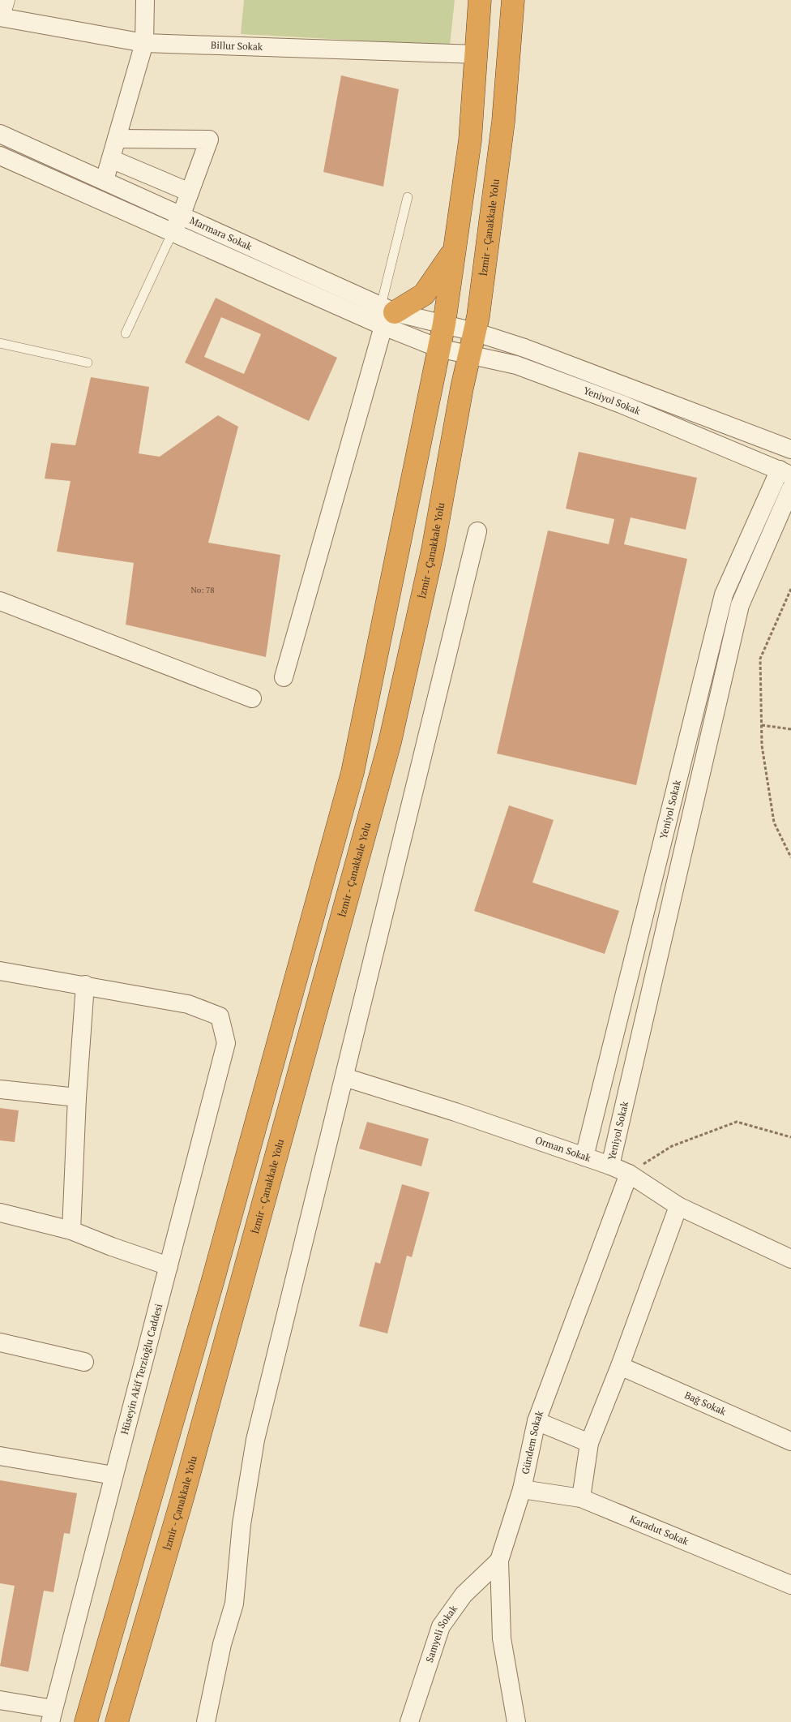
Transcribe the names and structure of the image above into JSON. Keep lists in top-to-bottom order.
{
  "streets": {
    "highway": ["İzmir - Çanakkale Yolu"],
    "street": [
      "Billur Sokak",
      "Marmara Sokak",
      "Yeniyol Sokak",
      "Orman Sokak",
      "Hüseyin Akif Terzioğlu Caddesi",
      "Bağ Sokak",
      "Gündem Sokak",
      "Karadut Sokak",
      "Samyeli Sokak"
    ]
  },
  "crossings": [
    ["İzmir - Çanakkale Yolu", "Marmara Sokak"],
    ["İzmir - Çanakkale Yolu", "Yeniyol Sokak"],
    ["Marmara Sokak", "Yeniyol Sokak"],
    ["Yeniyol Sokak", "Orman Sokak"],
    ["Orman Sokak", "Gündem Sokak"],
    ["Gündem Sokak", "Karadut Sokak"],
    ["Gündem Sokak", "Samyeli Sokak"]
  ],
  "house_numbers": ["No: 78"]
}
